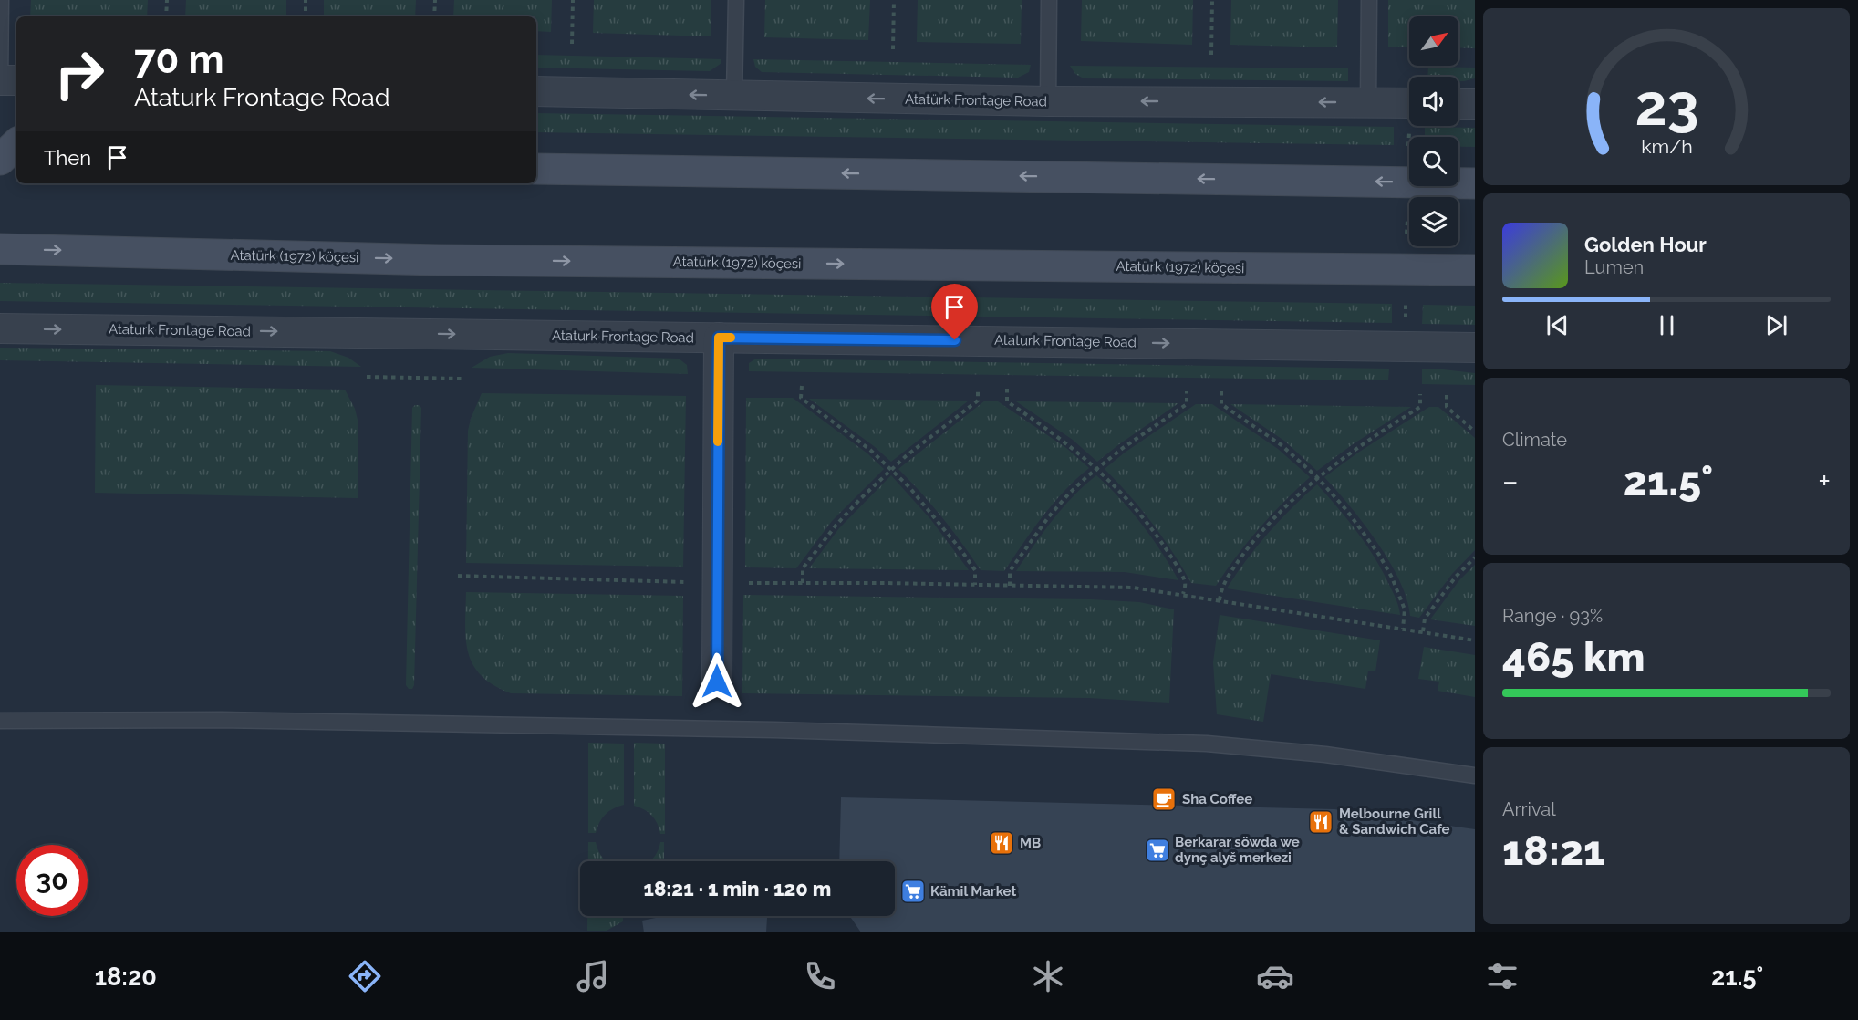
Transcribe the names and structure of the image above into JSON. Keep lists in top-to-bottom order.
{
  "streets": {
    "main road": ["Atatürk (1972) köçesi"],
    "street": ["Atatürk Frontage Road", "Ataturk Frontage Road"]
  },
  "one_way": ["Atatürk Frontage Road", "Ataturk Frontage Road"],
  "places": {
    "cafe": ["Sha Coffee"],
    "restaurant": ["Melbourne Grill & Sandwich Cafe", "MB"],
    "supermarket": ["Berkarar söwda we dynç alyš merkezi", "Kämil Market"]
  },
  "north": "top right",
  "page": {
    "turn": ["70 m", "Ataturk Frontage Road"],
    "then": "Then",
    "song": ["Golden Hour", "Lumen"],
    "tile": [
      "Climate",
      ["Range · 93%", "465 km"],
      ["Arrival", "18:21"]
    ],
    "heat": ["−", "21.5°", "+"],
    "limit": "30",
    "trip": "18:21 · 1 min · 120 m",
    "tabs": ["18:20", "21.5°"],
    "gauge": ["23", "km/h"]
  }
}
